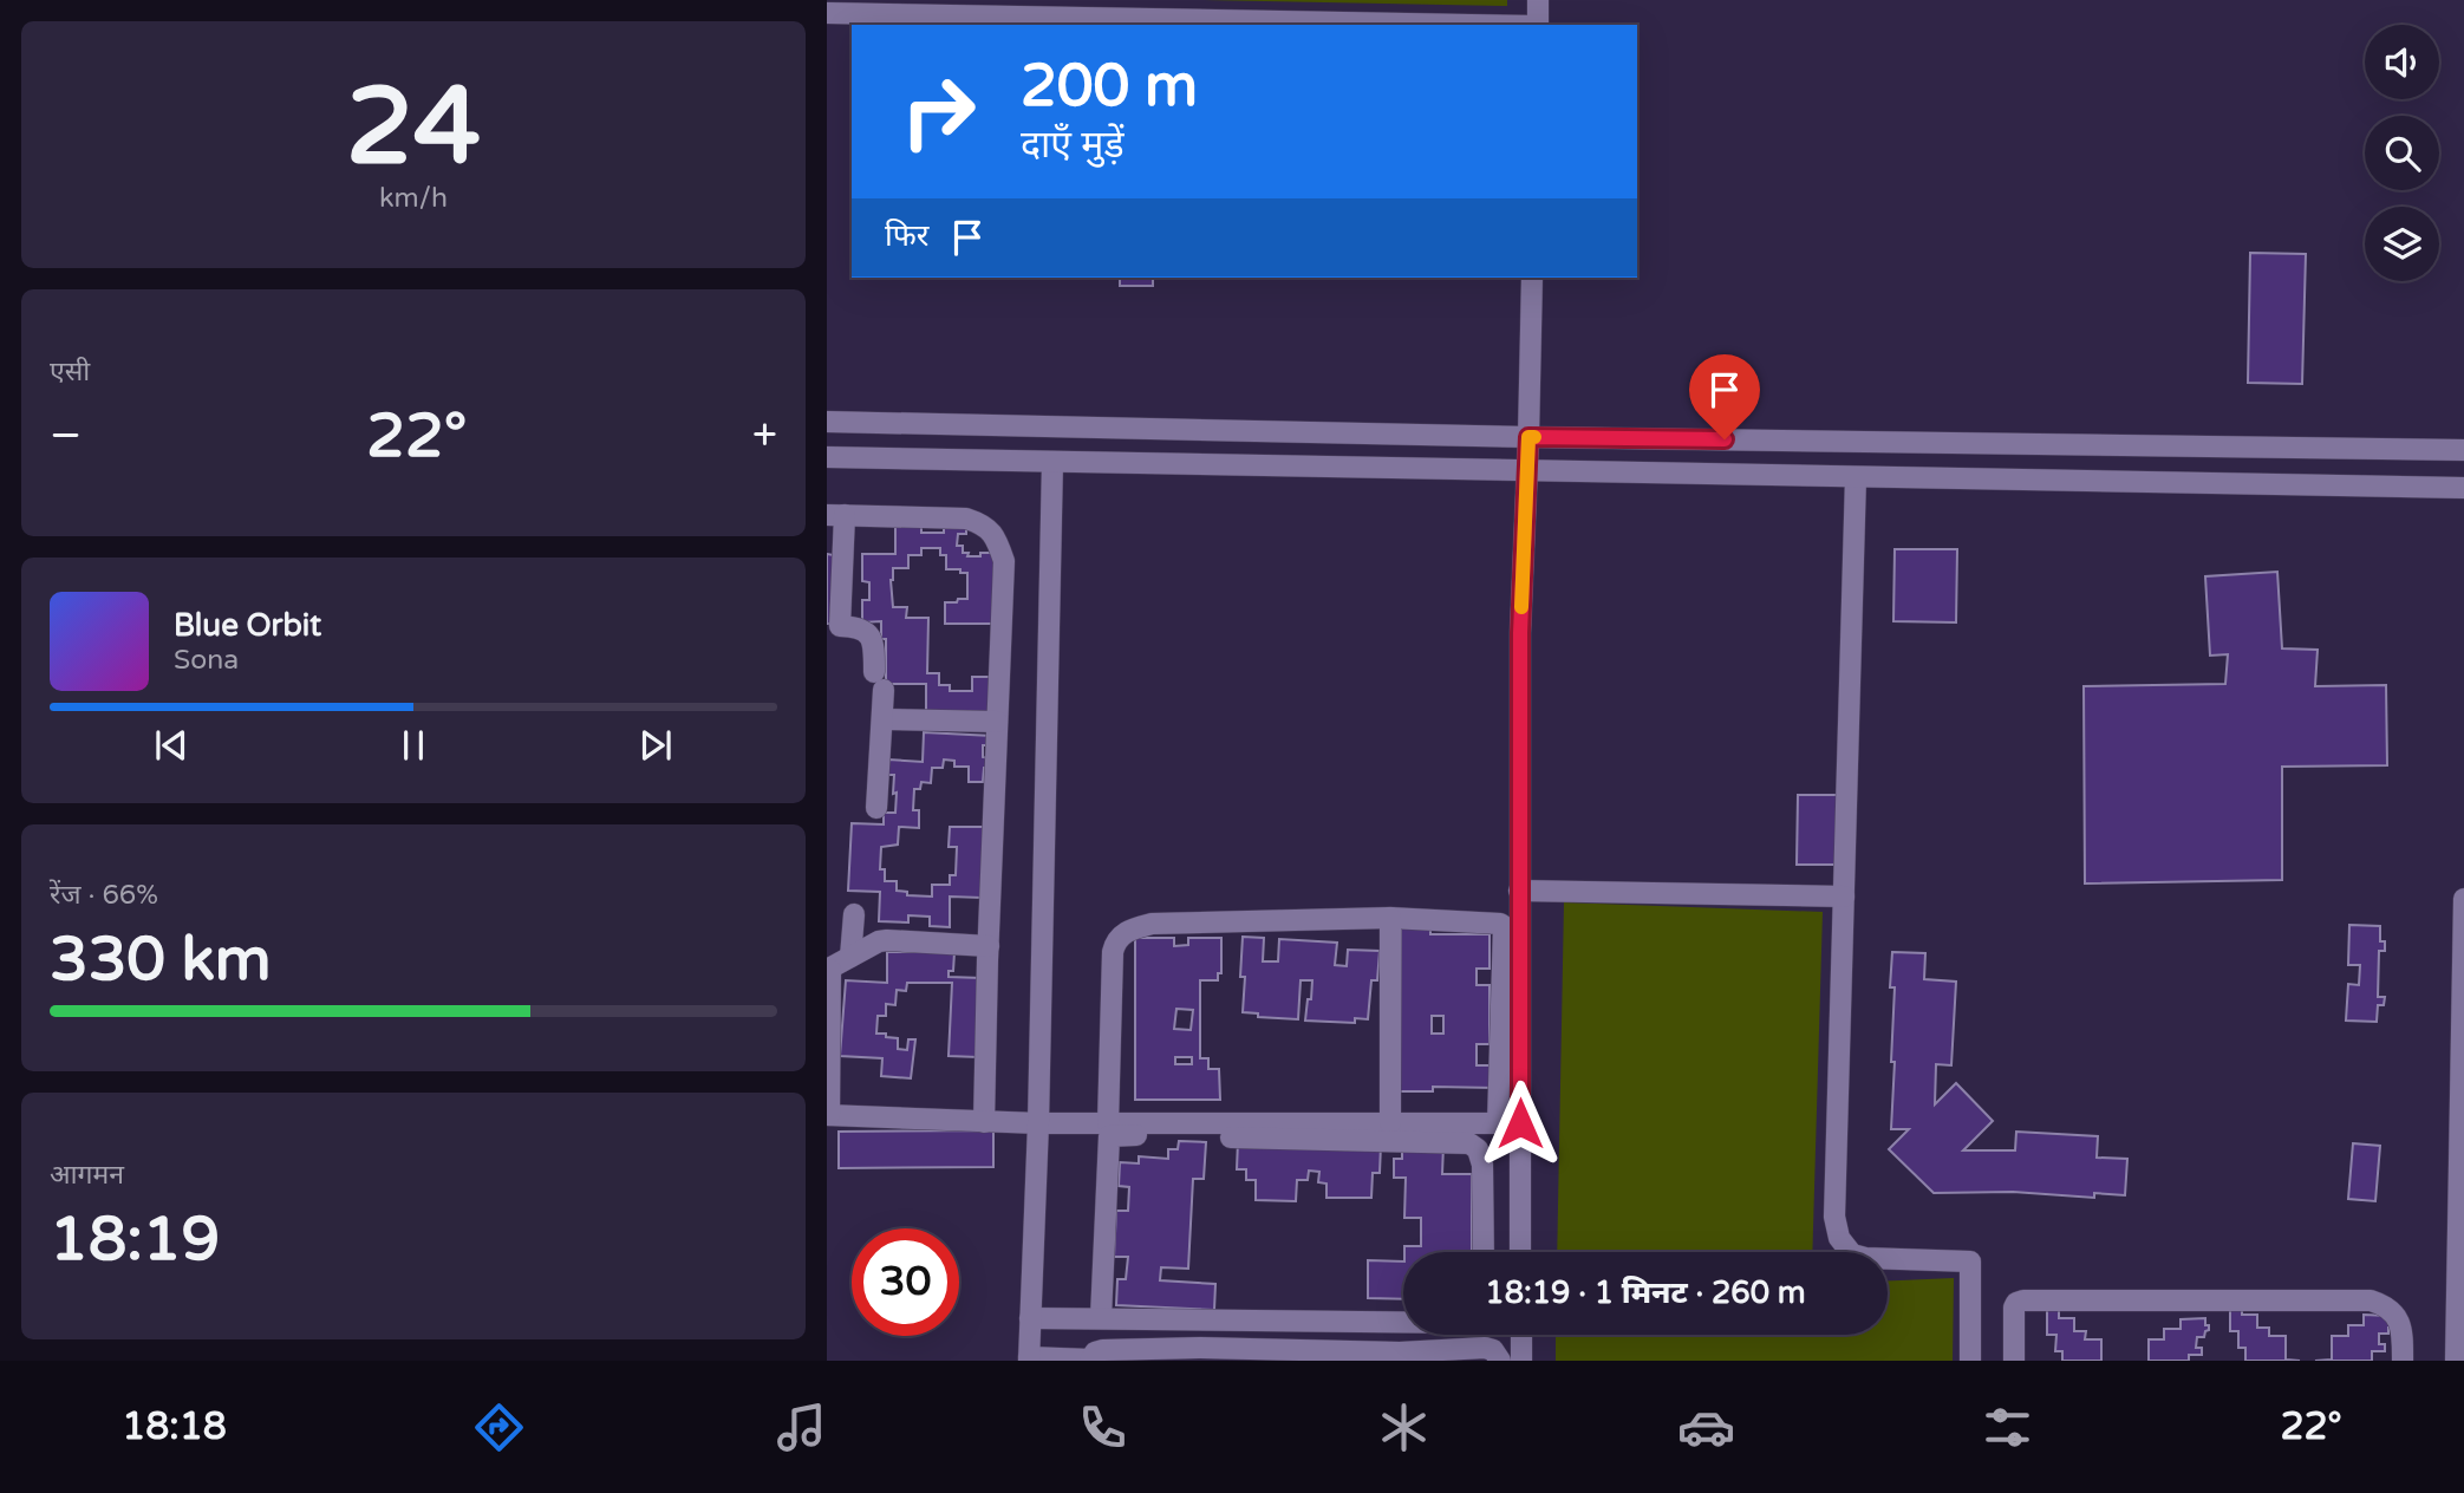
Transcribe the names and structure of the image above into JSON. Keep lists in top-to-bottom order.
{
  "page": {
    "tile": [
      ["24", "km/h"],
      "एसी",
      ["रेंज · 66%", "330 km"],
      ["आगमन", "18:19"]
    ],
    "turn": ["200 m", "दाएँ मुड़ें"],
    "then": "फिर",
    "heat": ["−", "22°", "+"],
    "song": ["Blue Orbit", "Sona"],
    "limit": "30",
    "trip": "18:19 · 1 मिनट · 260 m",
    "tabs": ["18:18", "22°"]
  }
}
